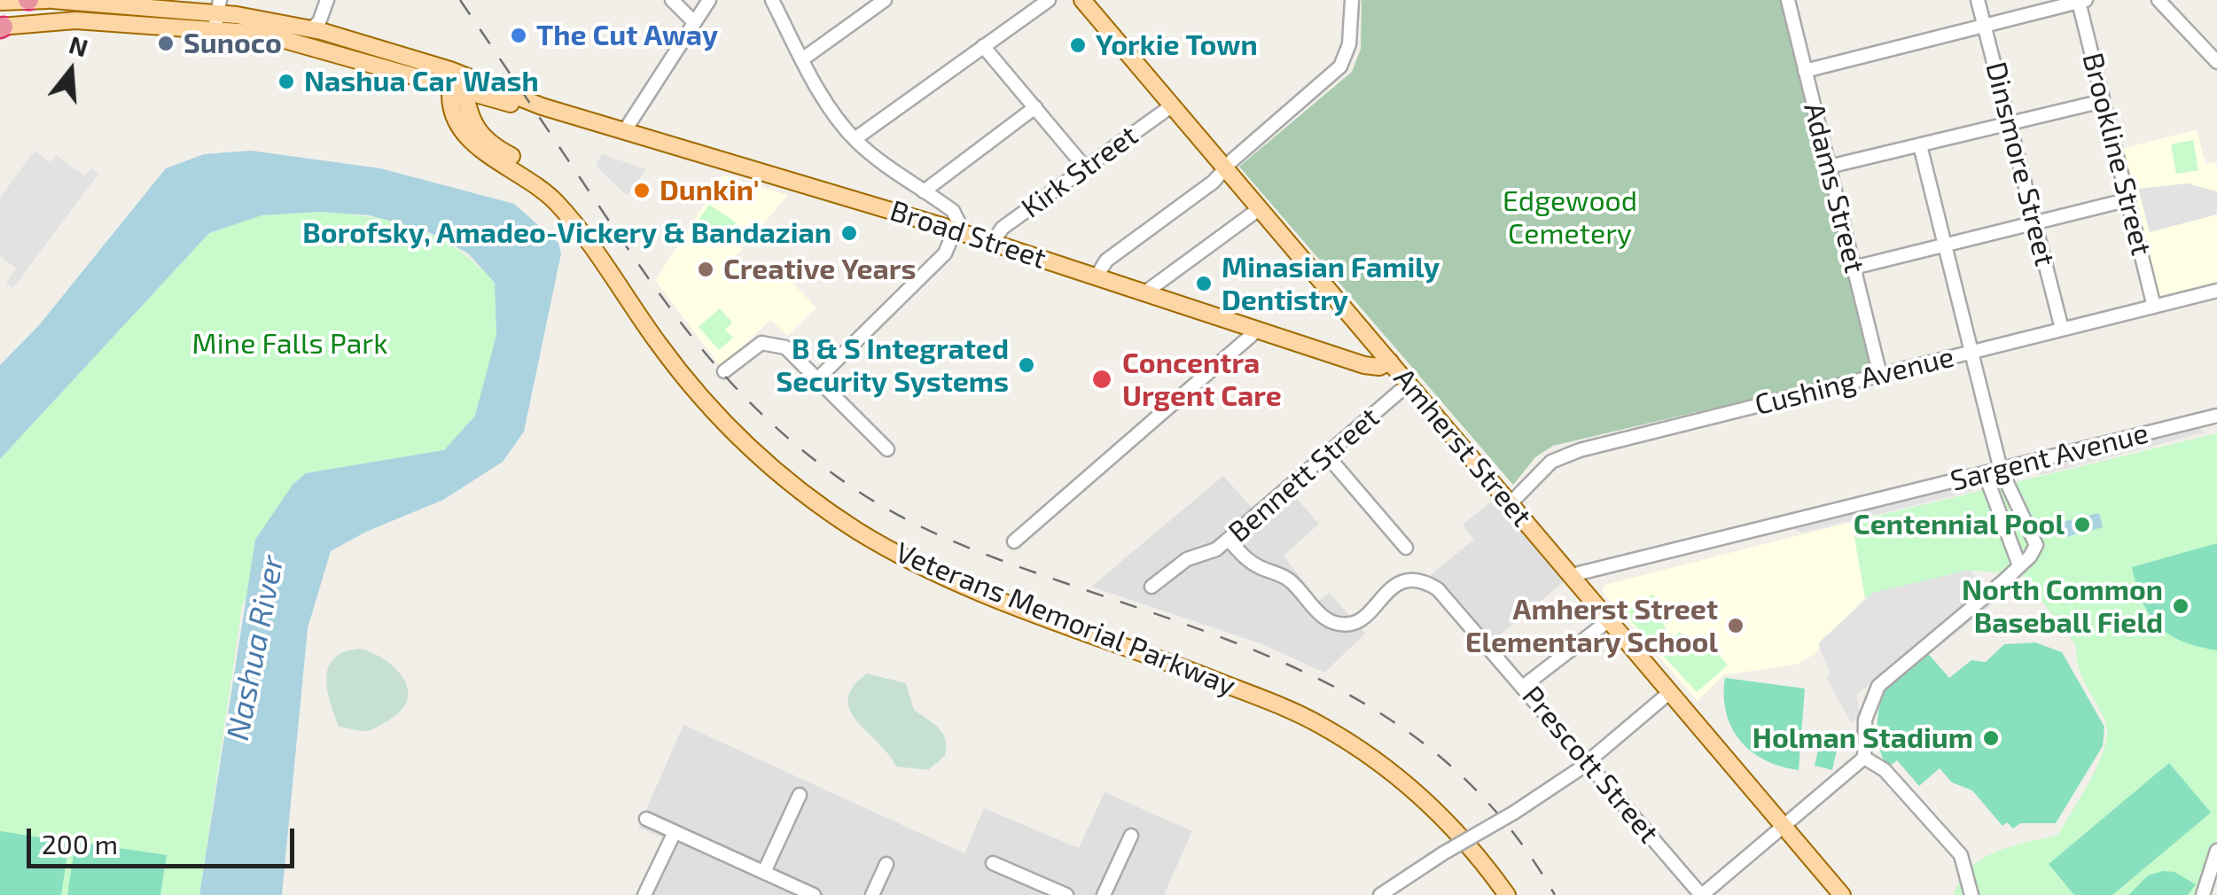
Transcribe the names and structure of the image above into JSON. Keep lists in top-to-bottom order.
{
  "streets": {
    "main road": ["Broad Street", "Amherst Street", "Veterans Memorial Parkway"],
    "street": [
      "Brookline Street",
      "Dinsmore Street",
      "Kirk Street",
      "Adams Street",
      "Cushing Avenue",
      "Sargent Avenue",
      "Bennett Street",
      "Prescott Street"
    ]
  },
  "crossings": [
    ["Brookline Street", "Cushing Avenue"],
    ["Dinsmore Street", "Cushing Avenue"],
    ["Kirk Street", "Broad Street"],
    ["Kirk Street", "Amherst Street"],
    ["Adams Street", "Cushing Avenue"],
    ["Broad Street", "Amherst Street"],
    ["Broad Street", "Veterans Memorial Parkway"],
    ["Cushing Avenue", "Amherst Street"],
    ["Amherst Street", "Sargent Avenue"],
    ["Amherst Street", "Bennett Street"],
    ["Bennett Street", "Prescott Street"]
  ],
  "water": ["Nashua River"],
  "parks": ["Edgewood Cemetery", "Mine Falls Park"],
  "places": [
    "The Cut Away",
    "Sunoco",
    "Yorkie Town",
    "Nashua Car Wash",
    "Dunkin'",
    "Borofsky, Amadeo-Vickery & Bandazian",
    "Creative Years",
    "Minasian Family Dentistry",
    "B & S Integrated Security Systems",
    "Concentra Urgent Care",
    "Centennial Pool",
    "North Common Baseball Field",
    "Amherst Street Elementary School",
    "Holman Stadium"
  ],
  "scale_bar": "200 m",
  "north": "top"
}
